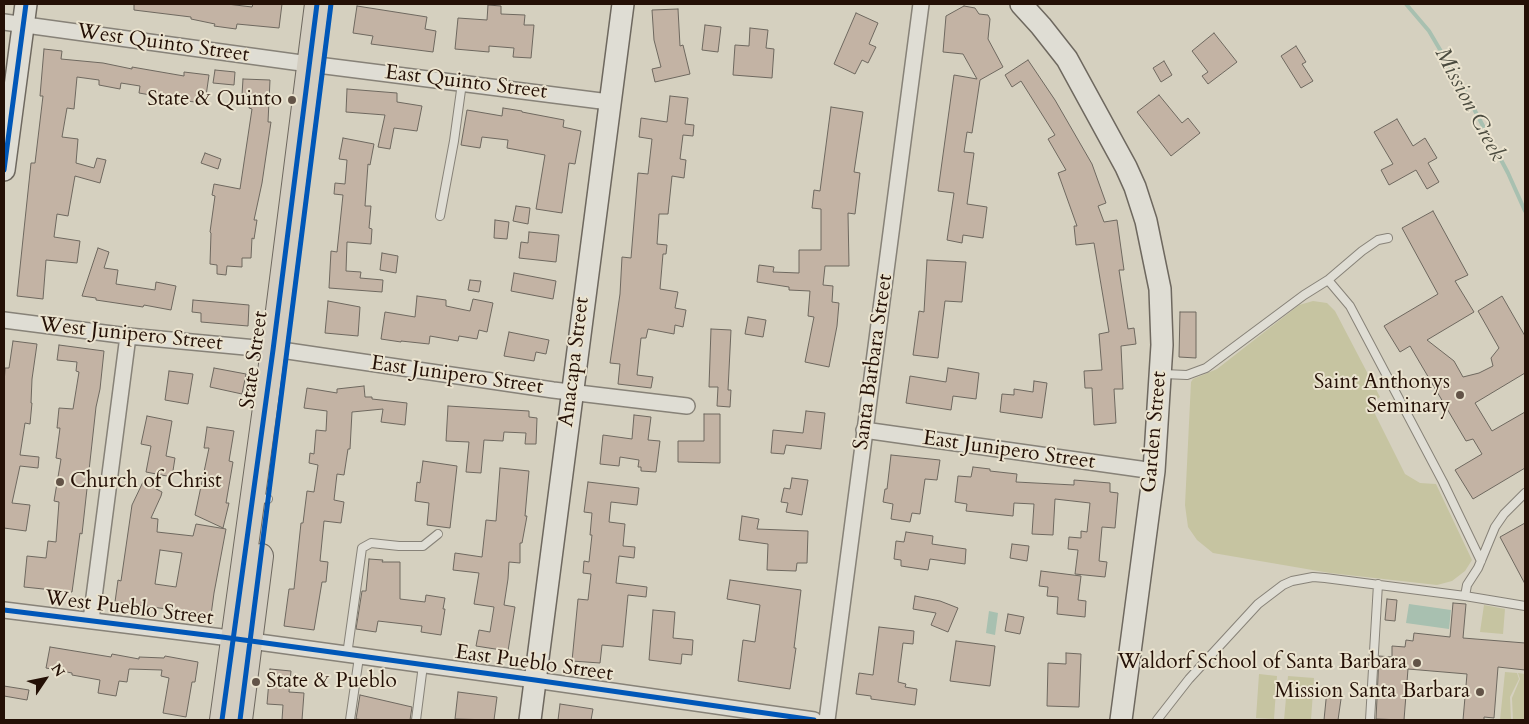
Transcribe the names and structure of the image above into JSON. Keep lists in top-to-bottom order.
{
  "streets": {
    "main road": ["State Street"],
    "street": [
      "West Quinto Street",
      "East Quinto Street",
      "West Junipero Street",
      "Anacapa Street",
      "Santa Barbara Street",
      "East Junipero Street",
      "Garden Street",
      "West Pueblo Street",
      "East Pueblo Street"
    ]
  },
  "crossings": [
    ["West Quinto Street", "East Quinto Street"],
    ["West Quinto Street", "State Street"],
    ["East Quinto Street", "State Street"],
    ["East Quinto Street", "Anacapa Street"],
    ["West Junipero Street", "State Street"],
    ["West Junipero Street", "East Junipero Street"],
    ["State Street", "East Junipero Street"],
    ["State Street", "West Pueblo Street"],
    ["State Street", "East Pueblo Street"],
    ["Anacapa Street", "East Junipero Street"],
    ["Anacapa Street", "East Pueblo Street"],
    ["Santa Barbara Street", "East Junipero Street"],
    ["East Junipero Street", "Garden Street"],
    ["West Pueblo Street", "East Pueblo Street"]
  ],
  "water": ["Mission Creek"],
  "places": [
    "State & Quinto",
    "Saint Anthonys Seminary",
    "Church of Christ",
    "Waldorf School of Santa Barbara",
    "State & Pueblo",
    "Mission Santa Barbara"
  ],
  "north": "top right"
}
